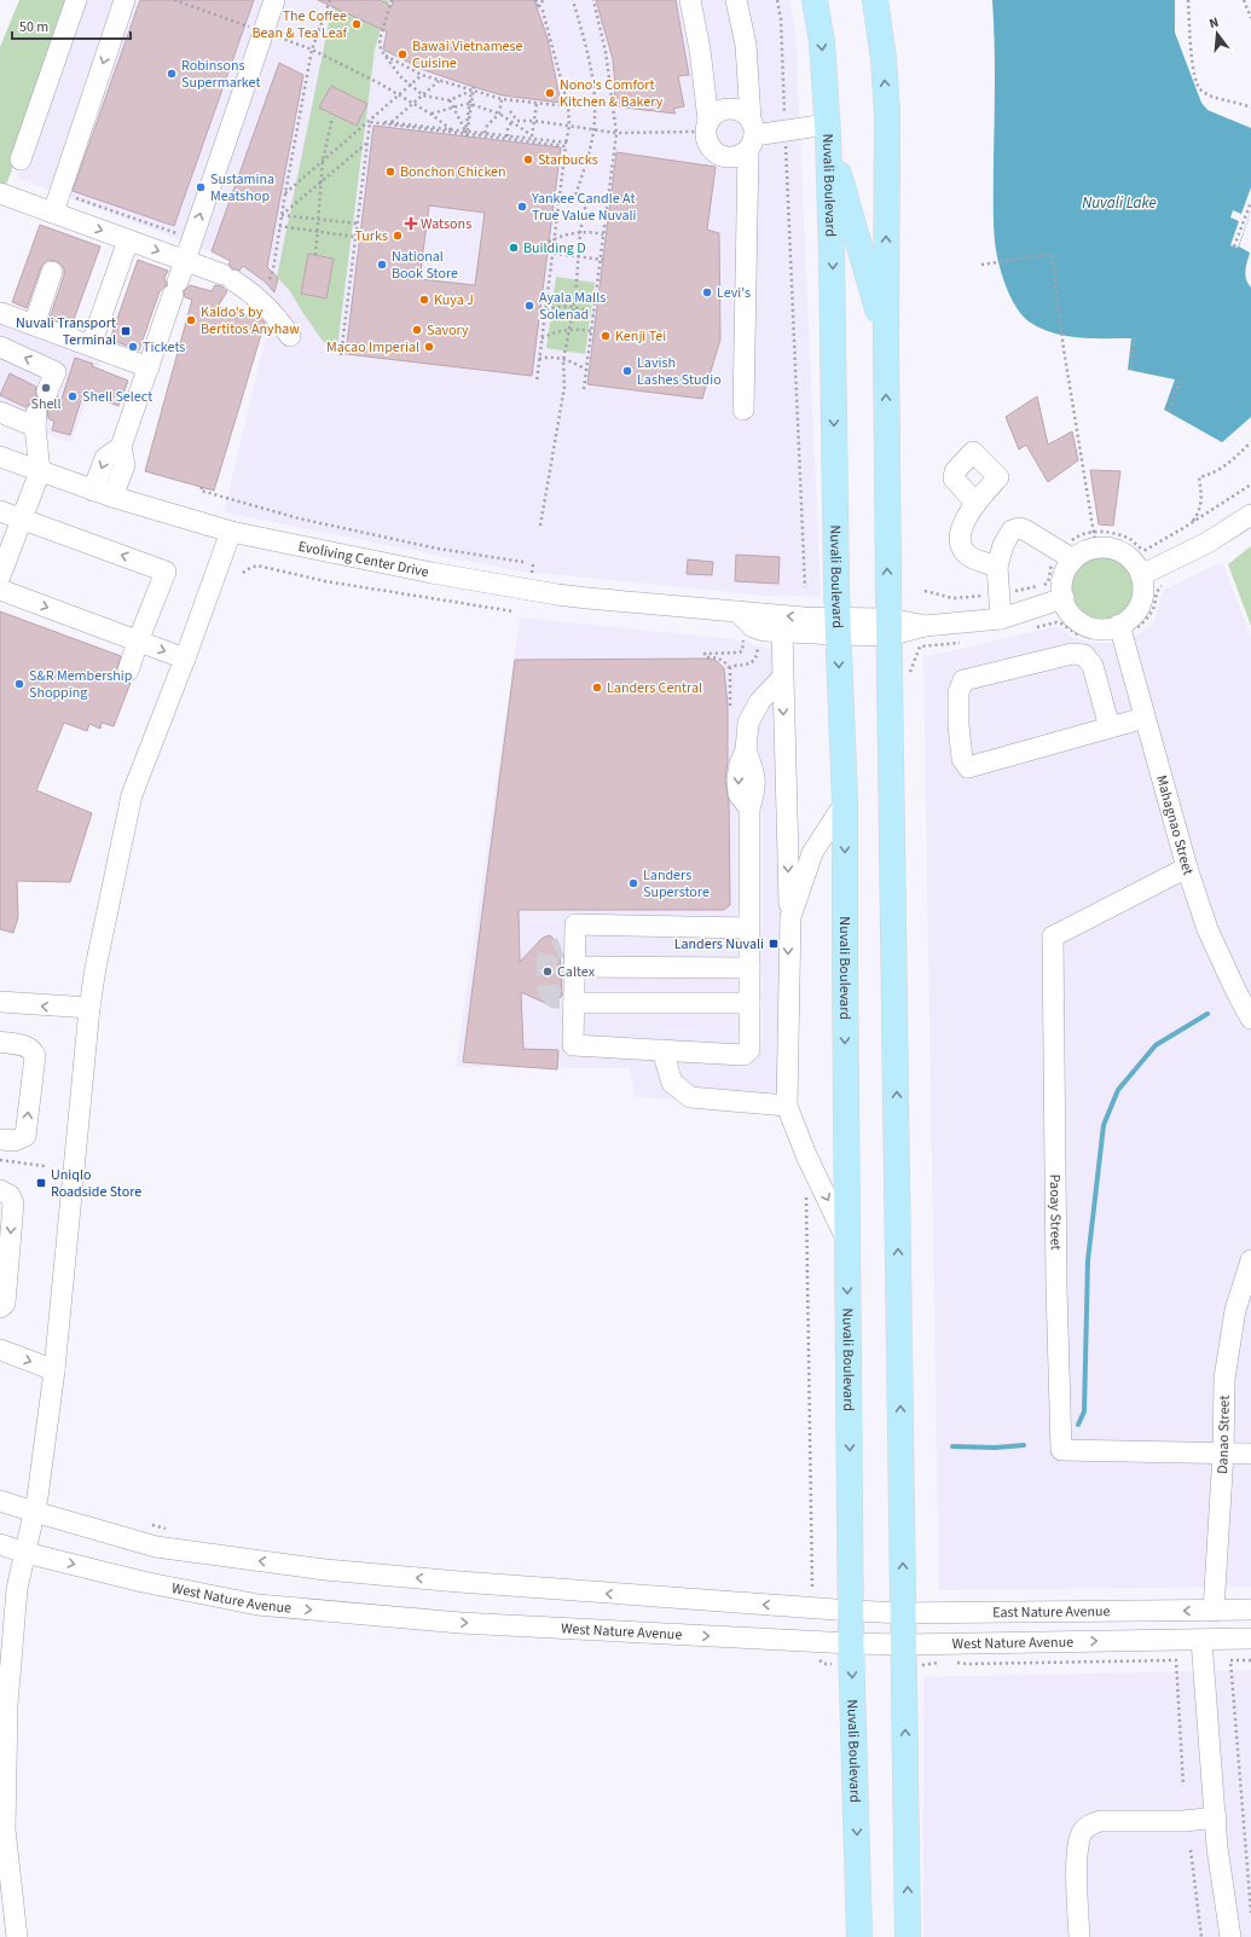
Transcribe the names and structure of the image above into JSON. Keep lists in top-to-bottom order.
{
  "streets": {
    "main road": ["Nuvali Boulevard"],
    "street": [
      "Evoliving Center Drive",
      "Mahagnao Street",
      "Paoay Street",
      "Danao Street",
      "West Nature Avenue",
      "East Nature Avenue"
    ]
  },
  "crossings": [
    ["Nuvali Boulevard", "Evoliving Center Drive"],
    ["Nuvali Boulevard", "West Nature Avenue"],
    ["Nuvali Boulevard", "East Nature Avenue"],
    ["Evoliving Center Drive", "Mahagnao Street"],
    ["Mahagnao Street", "Paoay Street"],
    ["Paoay Street", "Danao Street"],
    ["Danao Street", "East Nature Avenue"]
  ],
  "one_way": ["East Nature Avenue"],
  "water": ["Nuvali Lake"],
  "places": {
    "other": [
      "The Coffee Bean & Tea Leaf",
      "Bawai Vietnamese Cuisine",
      "Robinsons Supermarket",
      "Nono's Comfort Kitchen & Bakery",
      "Starbucks",
      "Bonchon Chicken",
      "Sustamina Meatshop",
      "Yankee Candle At True Value Nuvali",
      "Turks",
      "Building D",
      "National Book Store",
      "Levi's",
      "Kuya J",
      "Ayala Malls Solenad",
      "Kaldo's by Bertitos Anyhaw",
      "Savory",
      "Kenji Tei",
      "Tickets",
      "Macao Imperial",
      "Lavish Lashes Studio",
      "Shell",
      "Shell Select",
      "S&R Membership Shopping",
      "Landers Central",
      "Landers Superstore",
      "Caltex"
    ],
    "health": ["Watsons"],
    "transit": ["Nuvali Transport Terminal", "Landers Nuvali", "Uniqlo Roadside Store"]
  },
  "scale_bar": "50 m",
  "north": "top"
}
